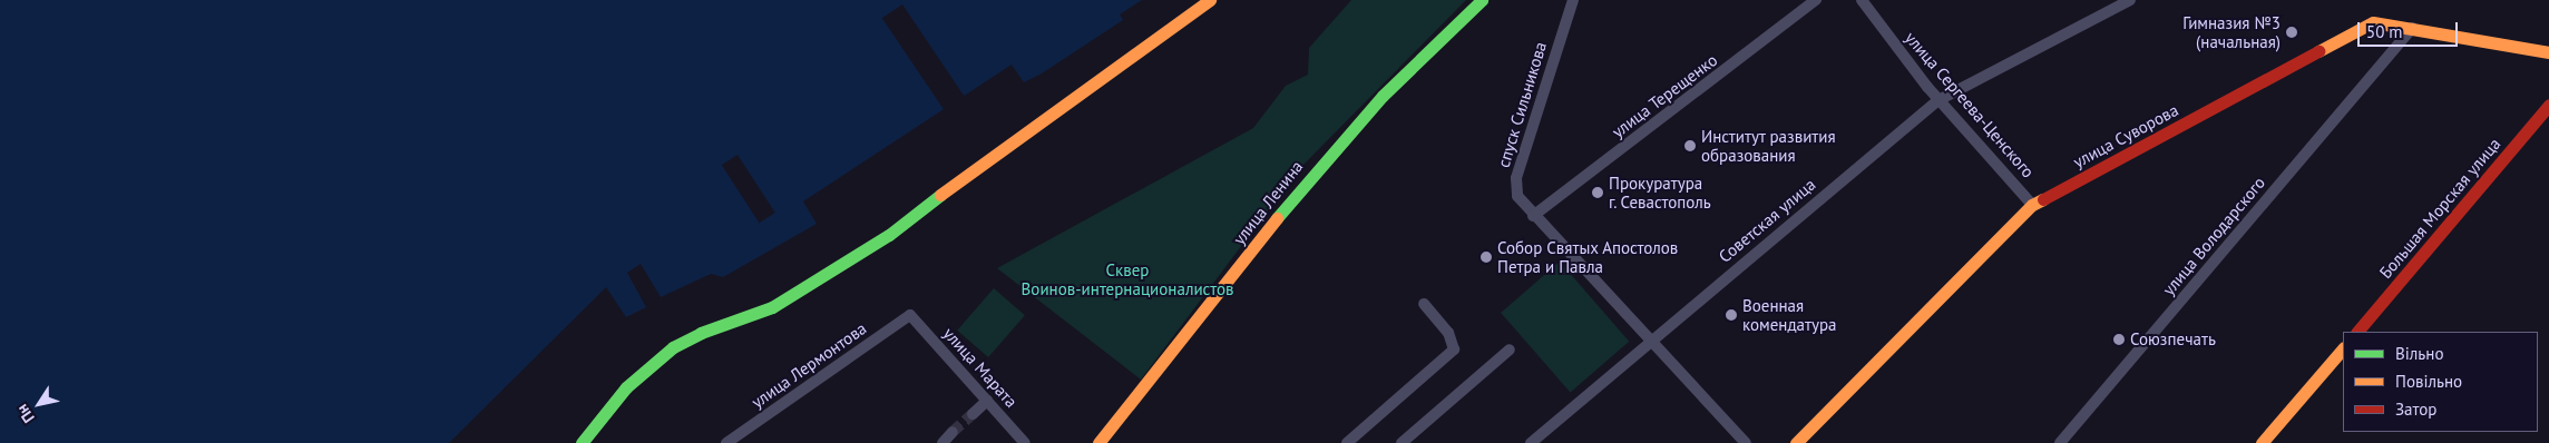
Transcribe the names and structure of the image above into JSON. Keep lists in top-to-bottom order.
{
  "streets": {
    "street": [
      "улица Терещенко",
      "спуск Сильникова",
      "улица Сергеева-Ценского",
      "улица Суворова",
      "улица Ленина",
      "Большая Морская улица",
      "Советская улица",
      "улица Володарского",
      "улица Лермонтова",
      "улица Марата"
    ]
  },
  "crossings": [
    ["улица Терещенко", "спуск Сильникова"],
    ["спуск Сильникова", "Советская улица"],
    ["улица Сергеева-Ценского", "улица Суворова"],
    ["улица Сергеева-Ценского", "Советская улица"],
    ["улица Суворова", "улица Володарского"],
    ["улица Лермонтова", "улица Марата"]
  ],
  "parks": ["Сквер Воинов-интернационалистов"],
  "places": [
    "Гимназия №3 (начальная)",
    "Институт развития образования",
    "Прокуратура г. Севастополь",
    "Собор Святых Апостолов Петра и Павла",
    "Военная комендатура",
    "Союзпечать"
  ],
  "legend": ["Вільно", "Повільно", "Затор"],
  "scale_bar": "50 m",
  "north": "bottom left"
}
